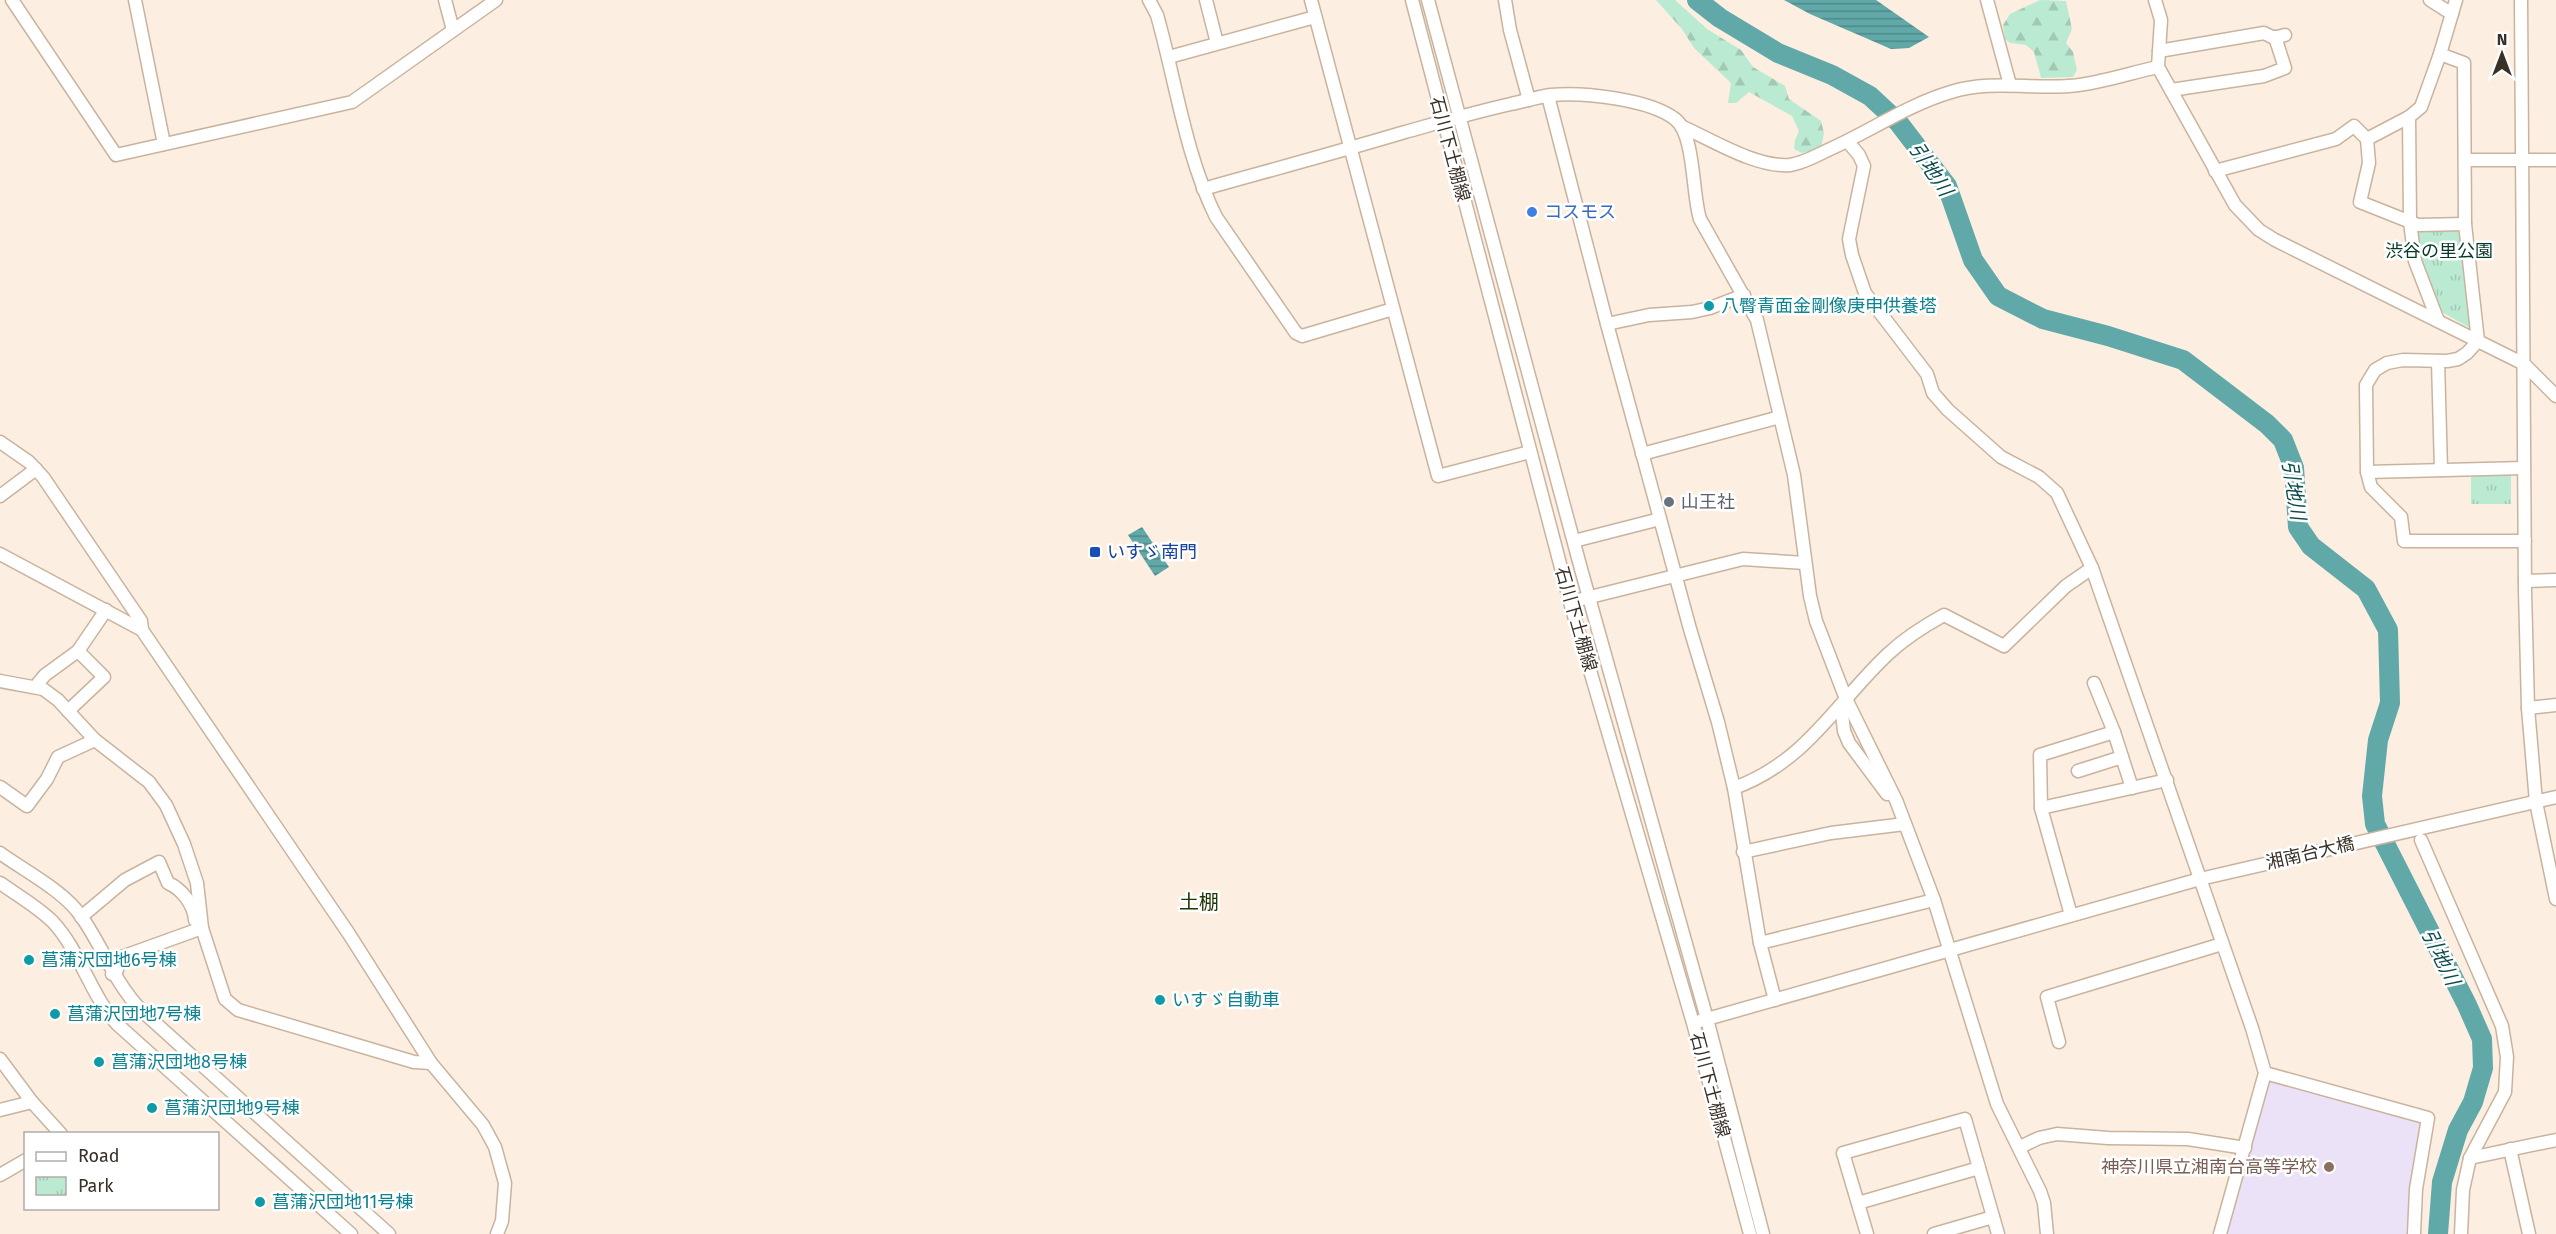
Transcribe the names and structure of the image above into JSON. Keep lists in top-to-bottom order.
{
  "streets": {
    "street": ["石川下土棚線", "湘南台大橋"]
  },
  "crossings": [
    ["石川下土棚線", "湘南台大橋"]
  ],
  "districts": ["土棚"],
  "water": ["引地川"],
  "parks": ["渋谷の里公園"],
  "places": {
    "other": [
      "コスモス",
      "八臀青面金剛像庚申供養塔",
      "山王社",
      "菖蒲沢団地6号棟",
      "いすゞ自動車",
      "菖蒲沢団地7号棟",
      "菖蒲沢団地8号棟",
      "菖蒲沢団地9号棟",
      "神奈川県立湘南台高等学校",
      "菖蒲沢団地11号棟"
    ],
    "transit": ["いすゞ南門"]
  },
  "legend": ["Road", "Park"],
  "north": "top"
}
